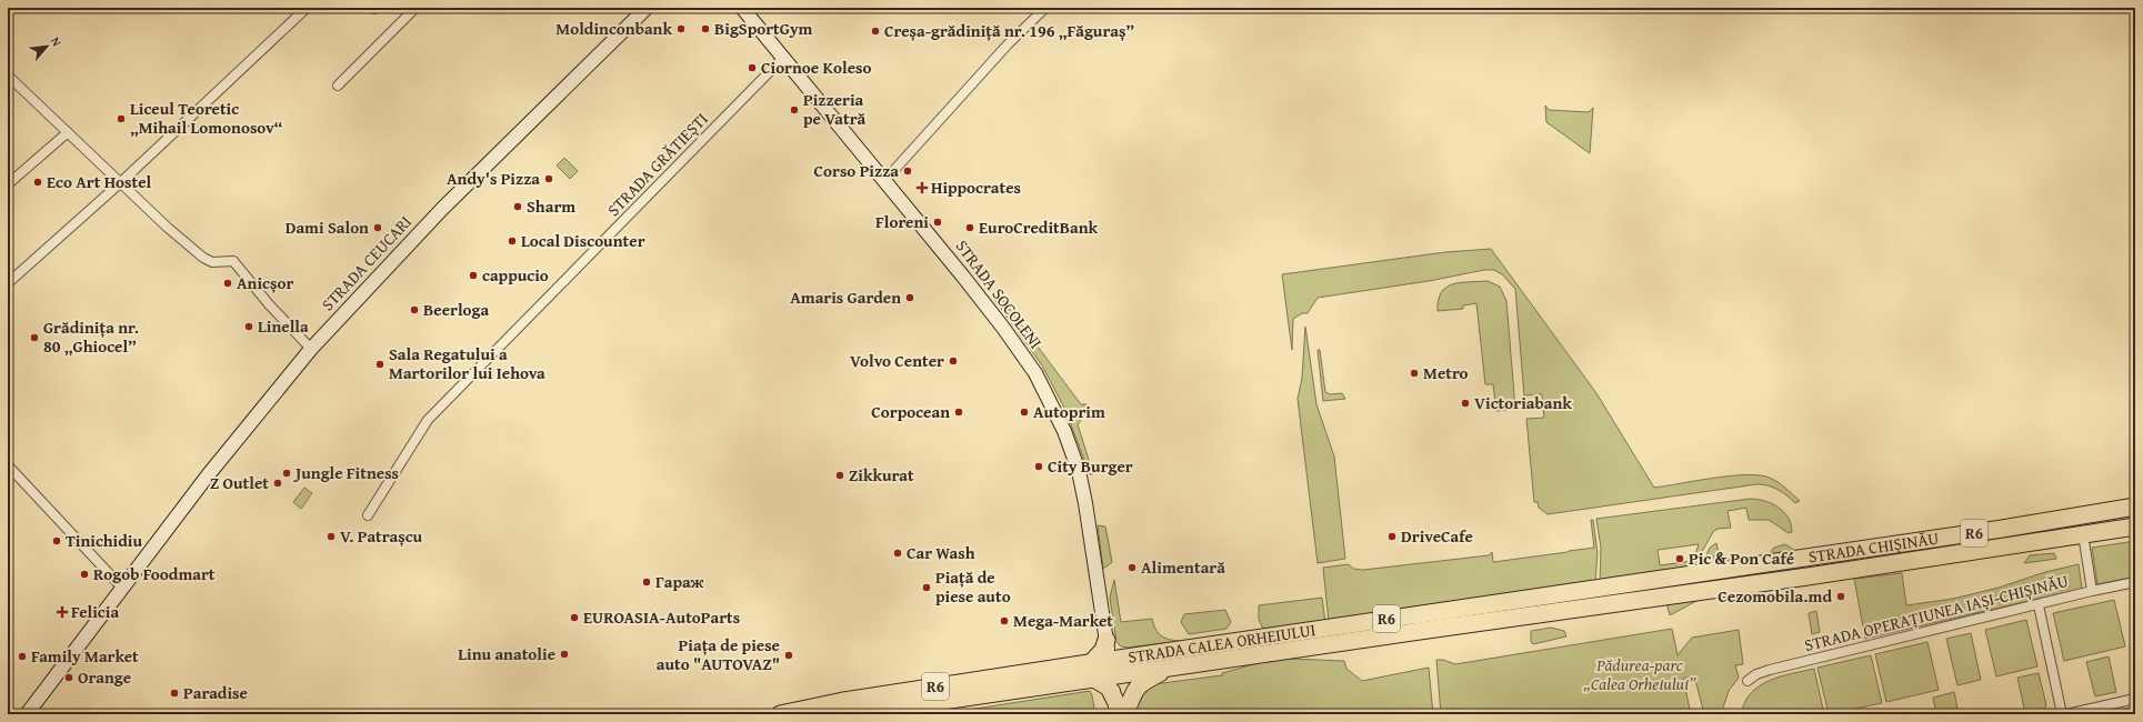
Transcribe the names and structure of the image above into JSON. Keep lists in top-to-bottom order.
{
  "streets": {
    "highway": ["R6", "STRADA CHIȘINĂU", "STRADA CALEA ORHEIULUI"],
    "street": [
      "STRADA GRĂTIEȘTI",
      "STRADA CEUCARI",
      "STRADA SOCOLENI",
      "STRADA OPERAȚIUNEA IAȘI-CHIȘINĂU"
    ]
  },
  "crossings": [
    ["STRADA GRĂTIEȘTI", "STRADA SOCOLENI"],
    ["STRADA SOCOLENI", "STRADA CALEA ORHEIULUI"],
    ["STRADA CHIȘINĂU", "STRADA CALEA ORHEIULUI"]
  ],
  "parks": ["Pădurea-parc „Calea Orheiului”"],
  "places": {
    "other": [
      "Moldinconbank",
      "BigSportGym",
      "Creșa-grădiniță nr. 196 „Făguraș”",
      "Ciornoe Koleso",
      "Pizzeria pe Vatră",
      "Liceul Teoretic „Mihail Lomonosov“",
      "Corso Pizza",
      "Andy's Pizza",
      "Eco Art Hostel",
      "Sharm",
      "Floreni",
      "Dami Salon",
      "EuroCreditBank",
      "Local Discounter",
      "cappucio",
      "Anicșor",
      "Amaris Garden",
      "Beerloga",
      "Linella",
      "Grădinița nr. 80 „Ghiocel”",
      "Volvo Center",
      "Sala Regatului a Martorilor lui Iehova",
      "Metro",
      "Victoriabank",
      "Corpocean",
      "Autoprim",
      "City Burger",
      "Jungle Fitness",
      "Zikkurat",
      "Z Outlet",
      "V. Patrașcu",
      "DriveCafe",
      "Tinichidiu",
      "Car Wash",
      "Pic & Pon Café",
      "Alimentară",
      "Rogob Foodmart",
      "Гараж",
      "Piață de piese auto",
      "Cezomobila.md",
      "EUROASIA-AutoParts",
      "Mega-Market",
      "Linu anatolie",
      "Piața de piese auto \"AUTOVAZ\"",
      "Family Market",
      "Orange",
      "Paradise"
    ],
    "health": ["Hippocrates", "Felicia"]
  },
  "north": "top right"
}
